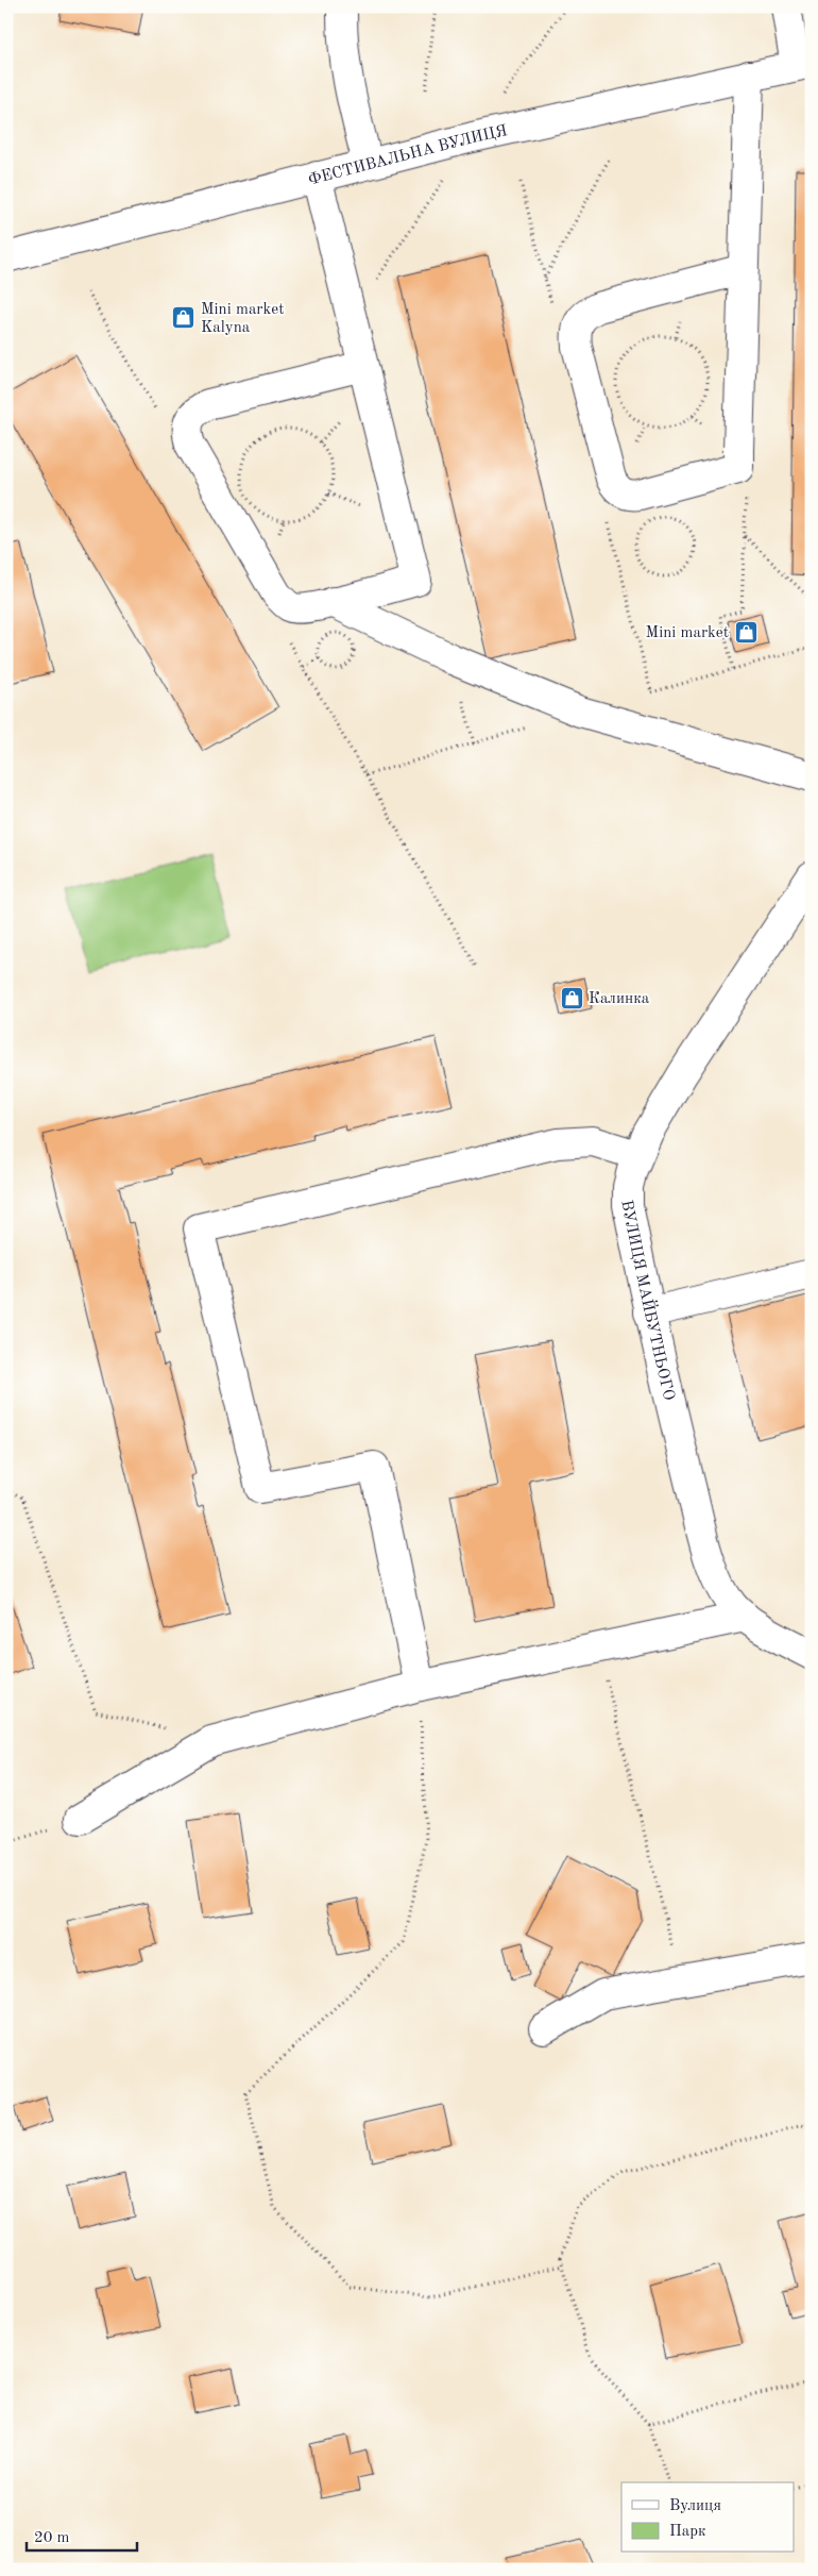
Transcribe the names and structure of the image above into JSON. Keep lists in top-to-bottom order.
{
  "streets": {
    "street": ["ФЕСТИВАЛЬНА ВУЛИЦЯ", "ВУЛИЦЯ МАЙБУТНЬОГО"]
  },
  "places": {
    "shop": ["Mini market Kalyna", "Mini market", "Калинка"]
  },
  "legend": ["Вулиця", "Парк"],
  "scale_bar": "20 m"
}
